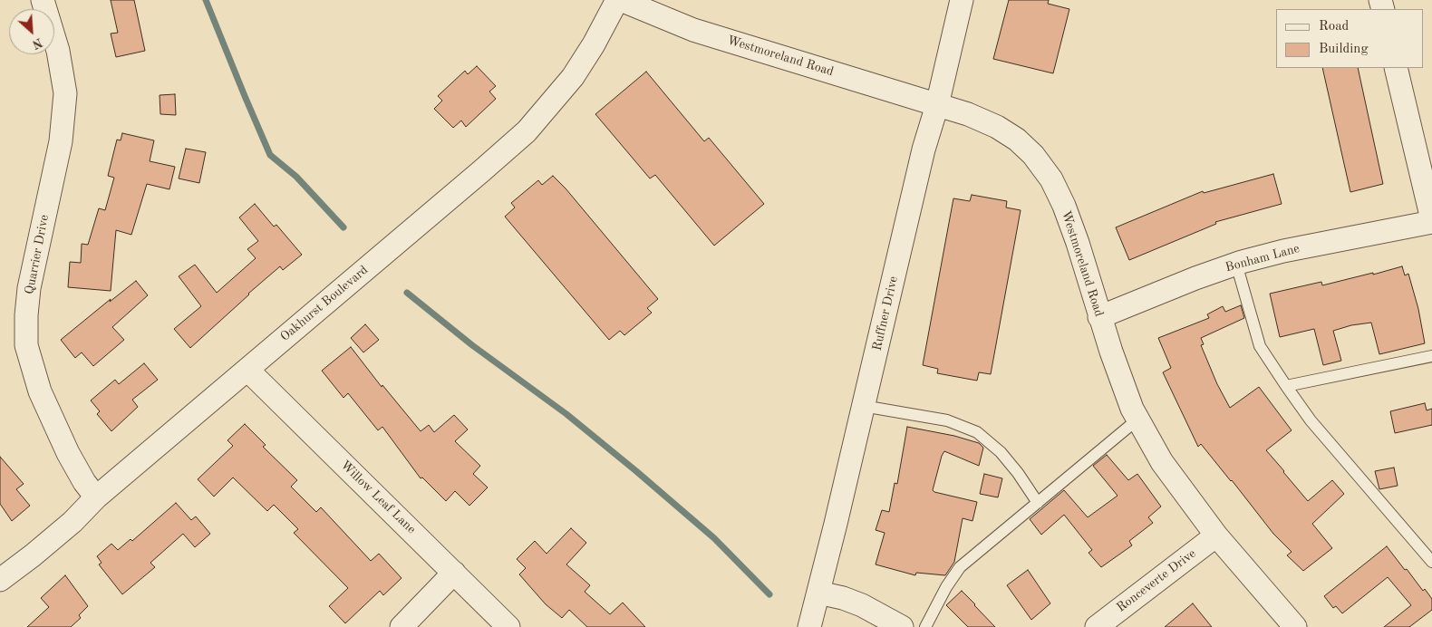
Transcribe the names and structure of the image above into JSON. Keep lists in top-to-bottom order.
{
  "streets": {
    "street": [
      "Westmoreland Road",
      "Quarrier Drive",
      "Bonham Lane",
      "Oakhurst Boulevard",
      "Ruffner Drive",
      "Willow Leaf Lane",
      "Ronceverte Drive"
    ]
  },
  "crossings": [
    ["Westmoreland Road", "Bonham Lane"],
    ["Westmoreland Road", "Ruffner Drive"],
    ["Westmoreland Road", "Ronceverte Drive"],
    ["Quarrier Drive", "Oakhurst Boulevard"],
    ["Oakhurst Boulevard", "Willow Leaf Lane"]
  ],
  "legend": ["Road", "Building"],
  "north": "bottom right"
}
